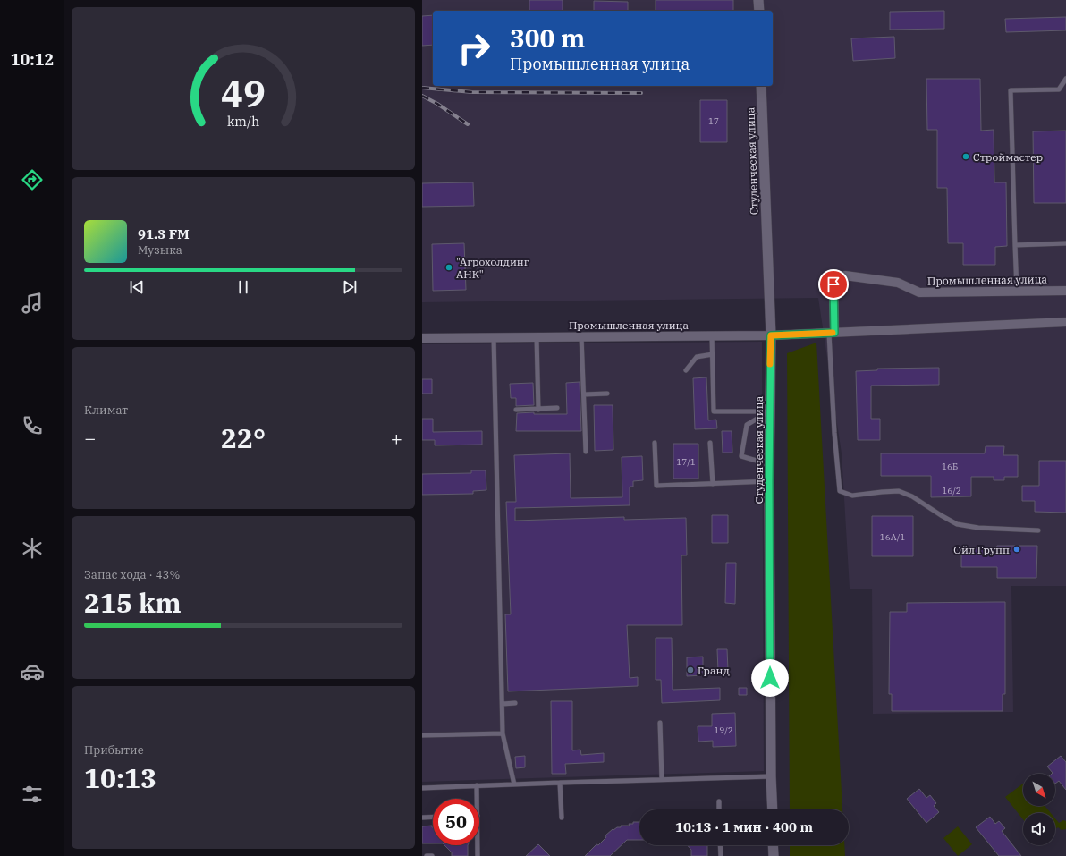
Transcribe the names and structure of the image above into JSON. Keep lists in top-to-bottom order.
{
  "streets": {
    "main road": ["Студенческая улица"],
    "street": ["Промышленная улица"]
  },
  "crossings": [
    ["Студенческая улица", "Промышленная улица"]
  ],
  "places": [
    "Строймастер",
    "\"Агрохолдинг АНК\"",
    "Ойл Групп",
    "Гранд"
  ],
  "house_numbers": [
    "17",
    "17/1",
    "16Б",
    "16/2",
    "16А/1",
    "19/2"
  ],
  "north": "bottom right",
  "page": {
    "tabs": "10:12",
    "turn": ["300 m", "Промышленная улица"],
    "song": ["91.3 FM", "Музыка"],
    "tile": [
      "Климат",
      ["Запас хода · 43%", "215 km"],
      ["Прибытие", "10:13"]
    ],
    "heat": ["−", "22°", "+"],
    "limit": "50",
    "trip": "10:13 · 1 мин · 400 m",
    "gauge": ["49", "km/h"]
  }
}
